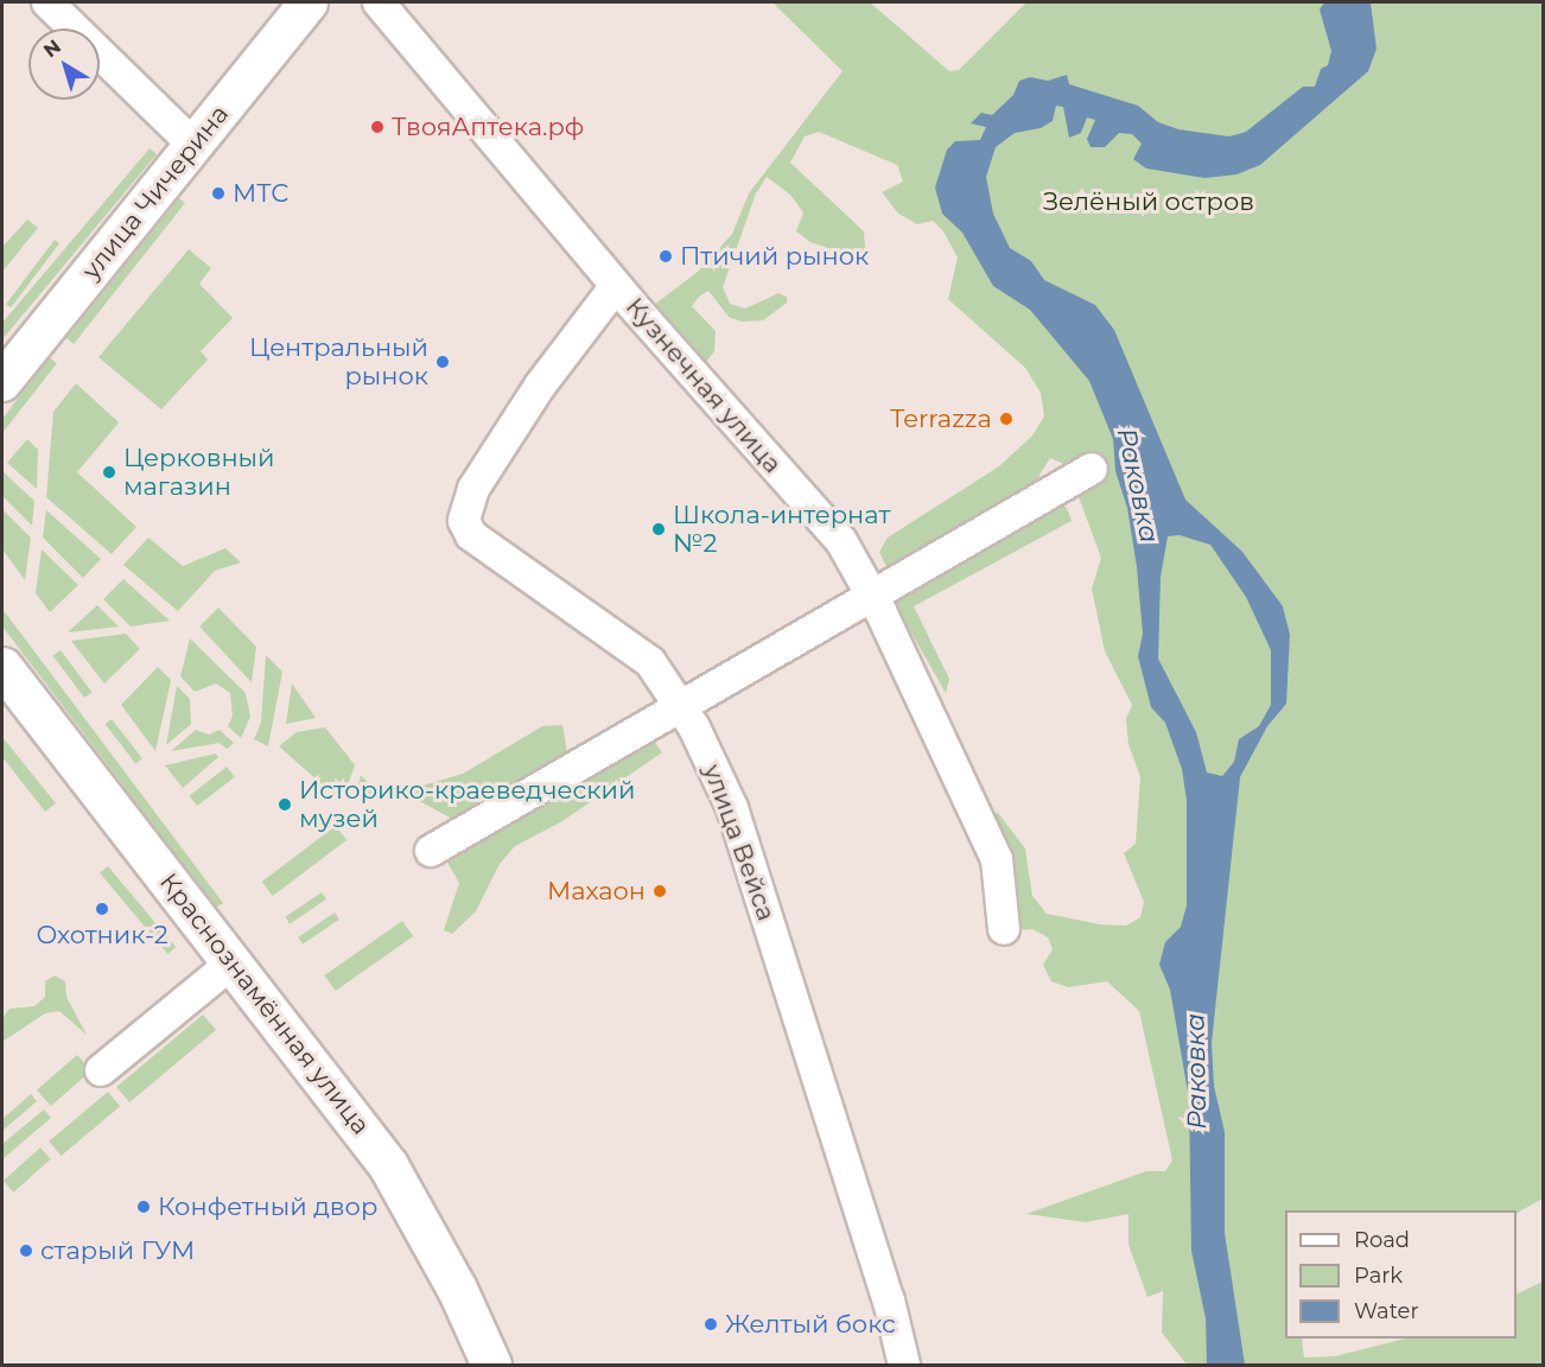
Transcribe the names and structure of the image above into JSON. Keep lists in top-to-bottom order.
{
  "streets": {
    "highway": ["Краснознамённая улица"],
    "main road": ["улица Чичерина"],
    "street": ["Кузнечная улица", "улица Вейса"]
  },
  "crossings": [
    ["Кузнечная улица", "улица Вейса"]
  ],
  "water": ["Раковка"],
  "parks": ["Зелёный остров"],
  "places": [
    "ТвояАптека.рф",
    "МТС",
    "Птичий рынок",
    "Центральный рынок",
    "Terrazza",
    "Церковный магазин",
    "Школа-интернат №2",
    "Историко-краеведческий музей",
    "Махаон",
    "Охотник-2",
    "Конфетный двор",
    "старый ГУМ",
    "Желтый бокс"
  ],
  "legend": ["Road", "Park", "Water"],
  "north": "top left"
}
